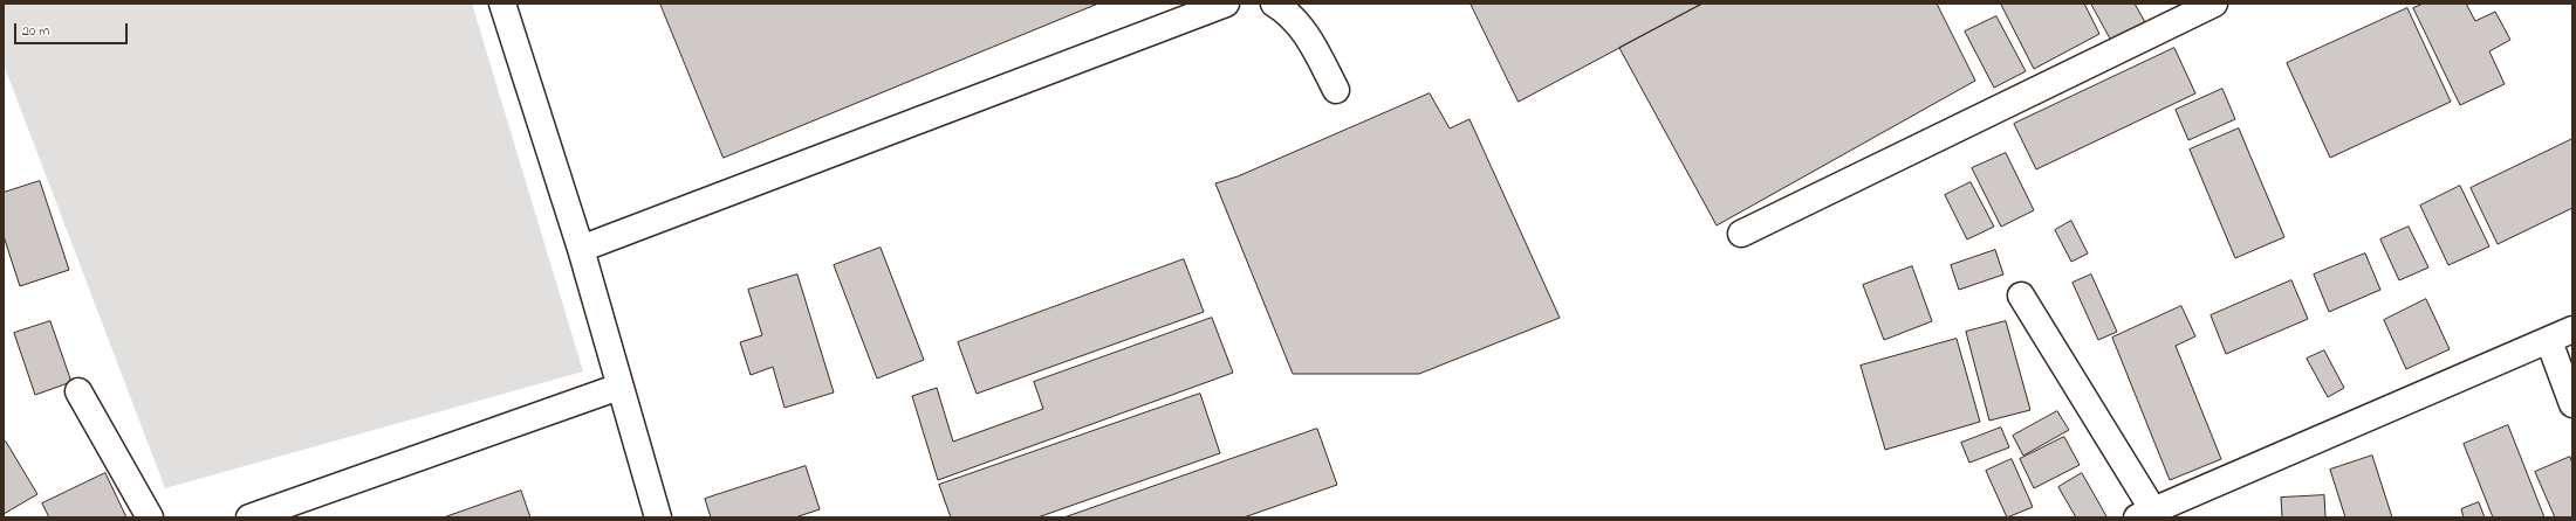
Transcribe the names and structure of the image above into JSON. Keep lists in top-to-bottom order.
{
  "scale_bar": "20 m"
}
